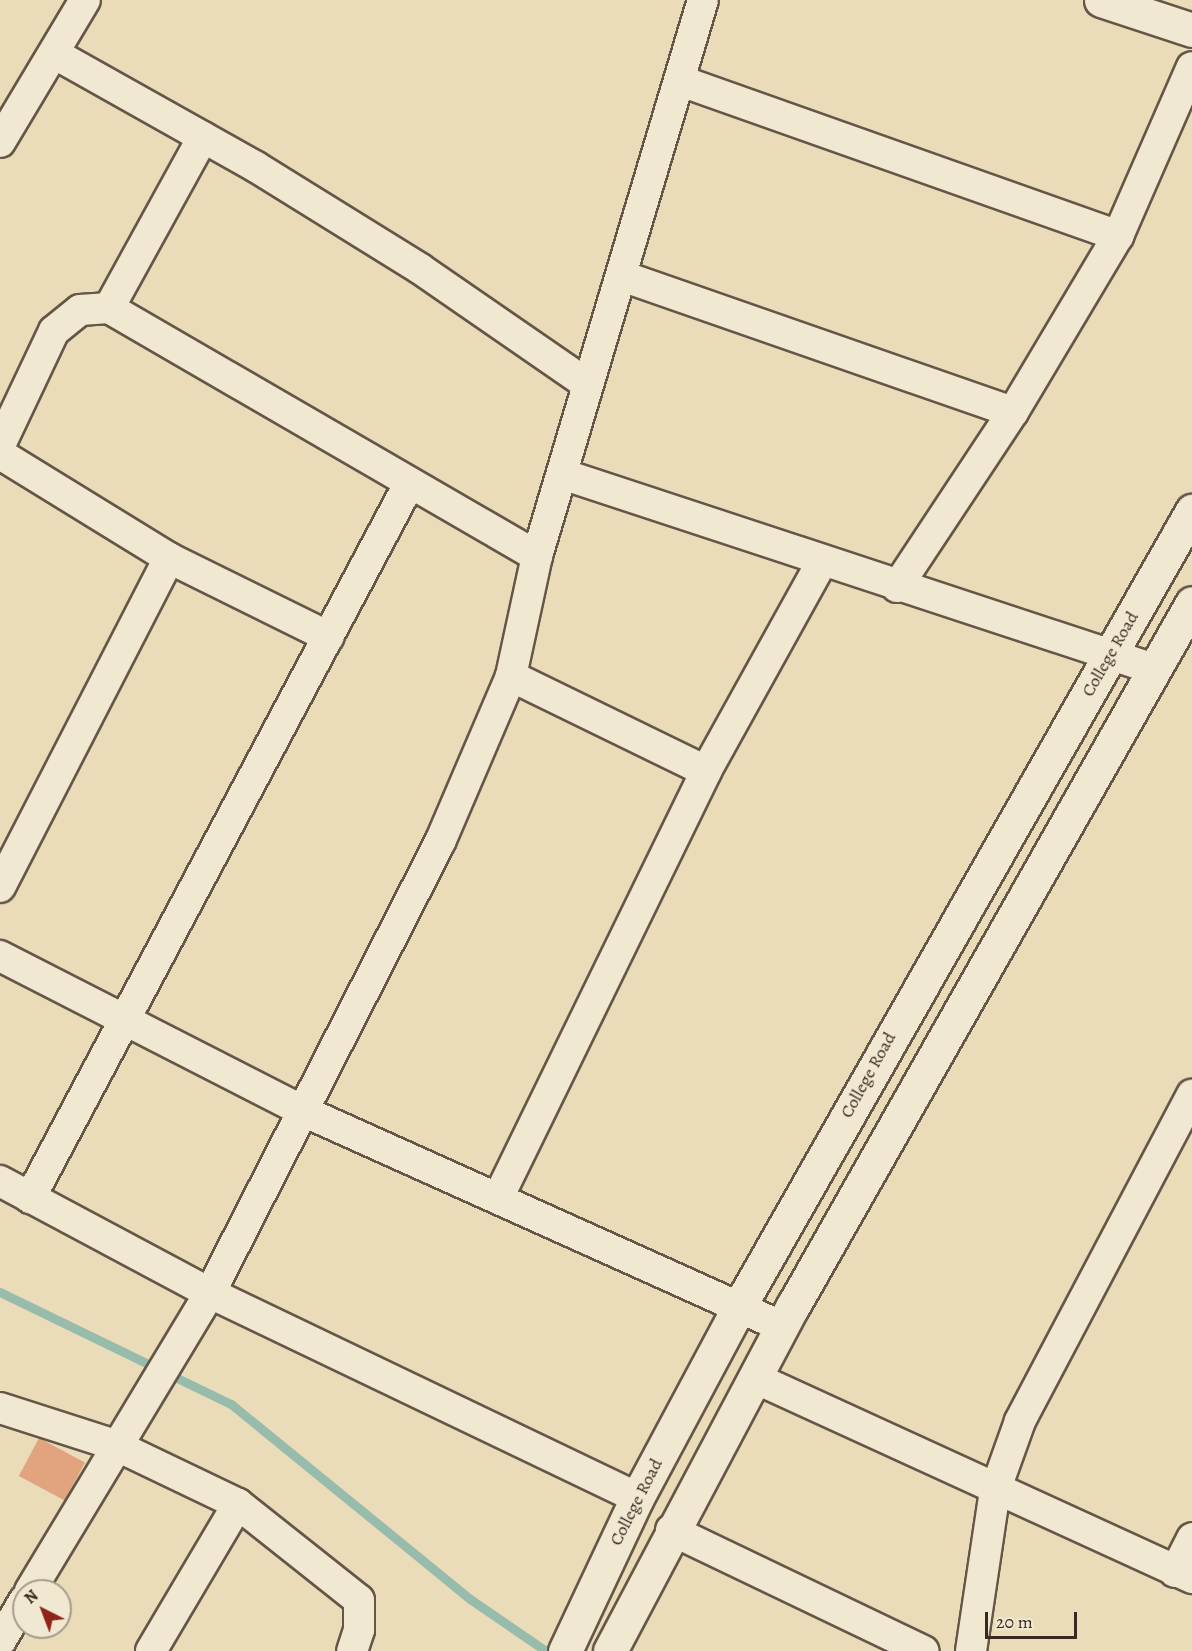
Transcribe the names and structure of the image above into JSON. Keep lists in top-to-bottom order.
{
  "streets": {
    "main road": ["College Road"]
  },
  "scale_bar": "20 m",
  "north": "top left"
}
